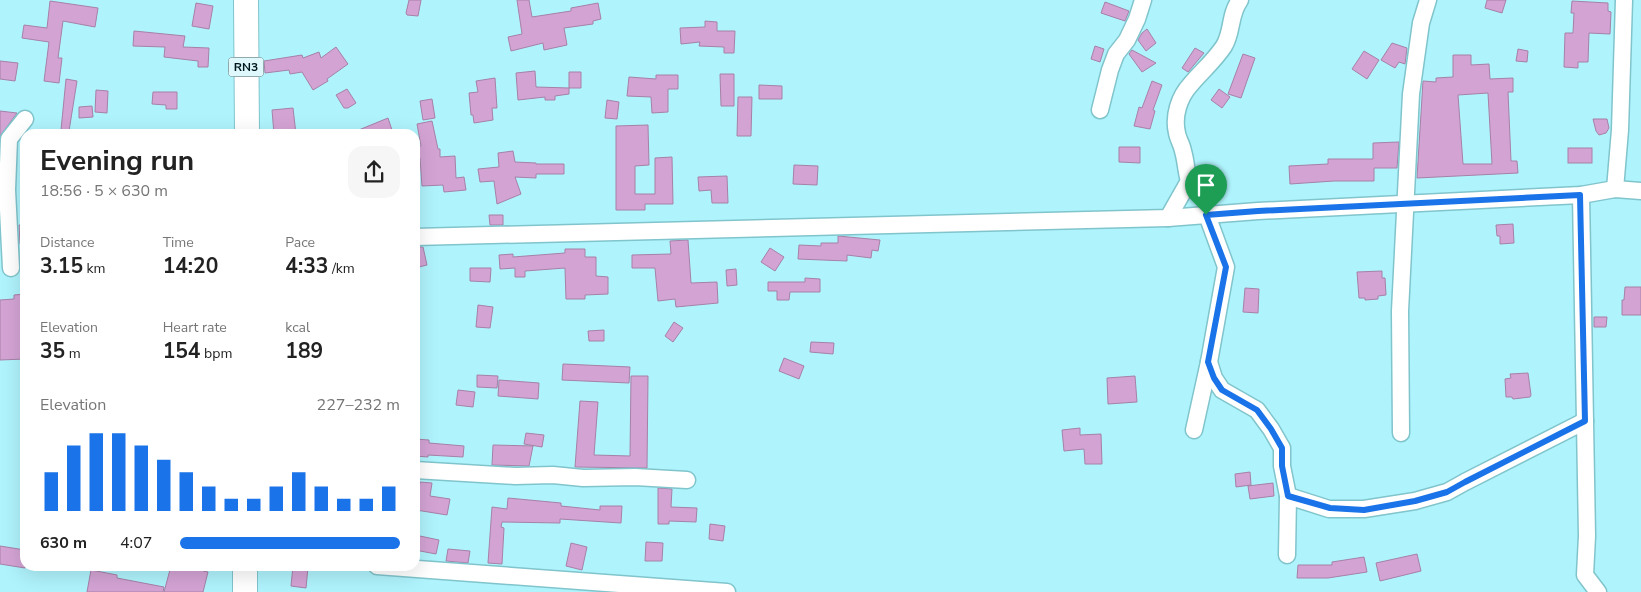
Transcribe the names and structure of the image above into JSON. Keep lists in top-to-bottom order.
{
  "streets": {
    "highway": ["RN3"]
  },
  "page": {
    "heading": ["Evening run", "18:56 · 5 × 630 m"],
    "stats": [
      ["Distance", "3.15 km"],
      ["Time", "14:20"],
      ["Pace", "4:33 /km"],
      ["Elevation", "35 m"],
      ["Heart rate", "154 bpm"],
      ["kcal", "189"]
    ],
    "chart": ["Elevation", "227–232 m"],
    "list": [
      {
        "name": "630 m",
        "note": "4:07"
      }
    ]
  }
}
